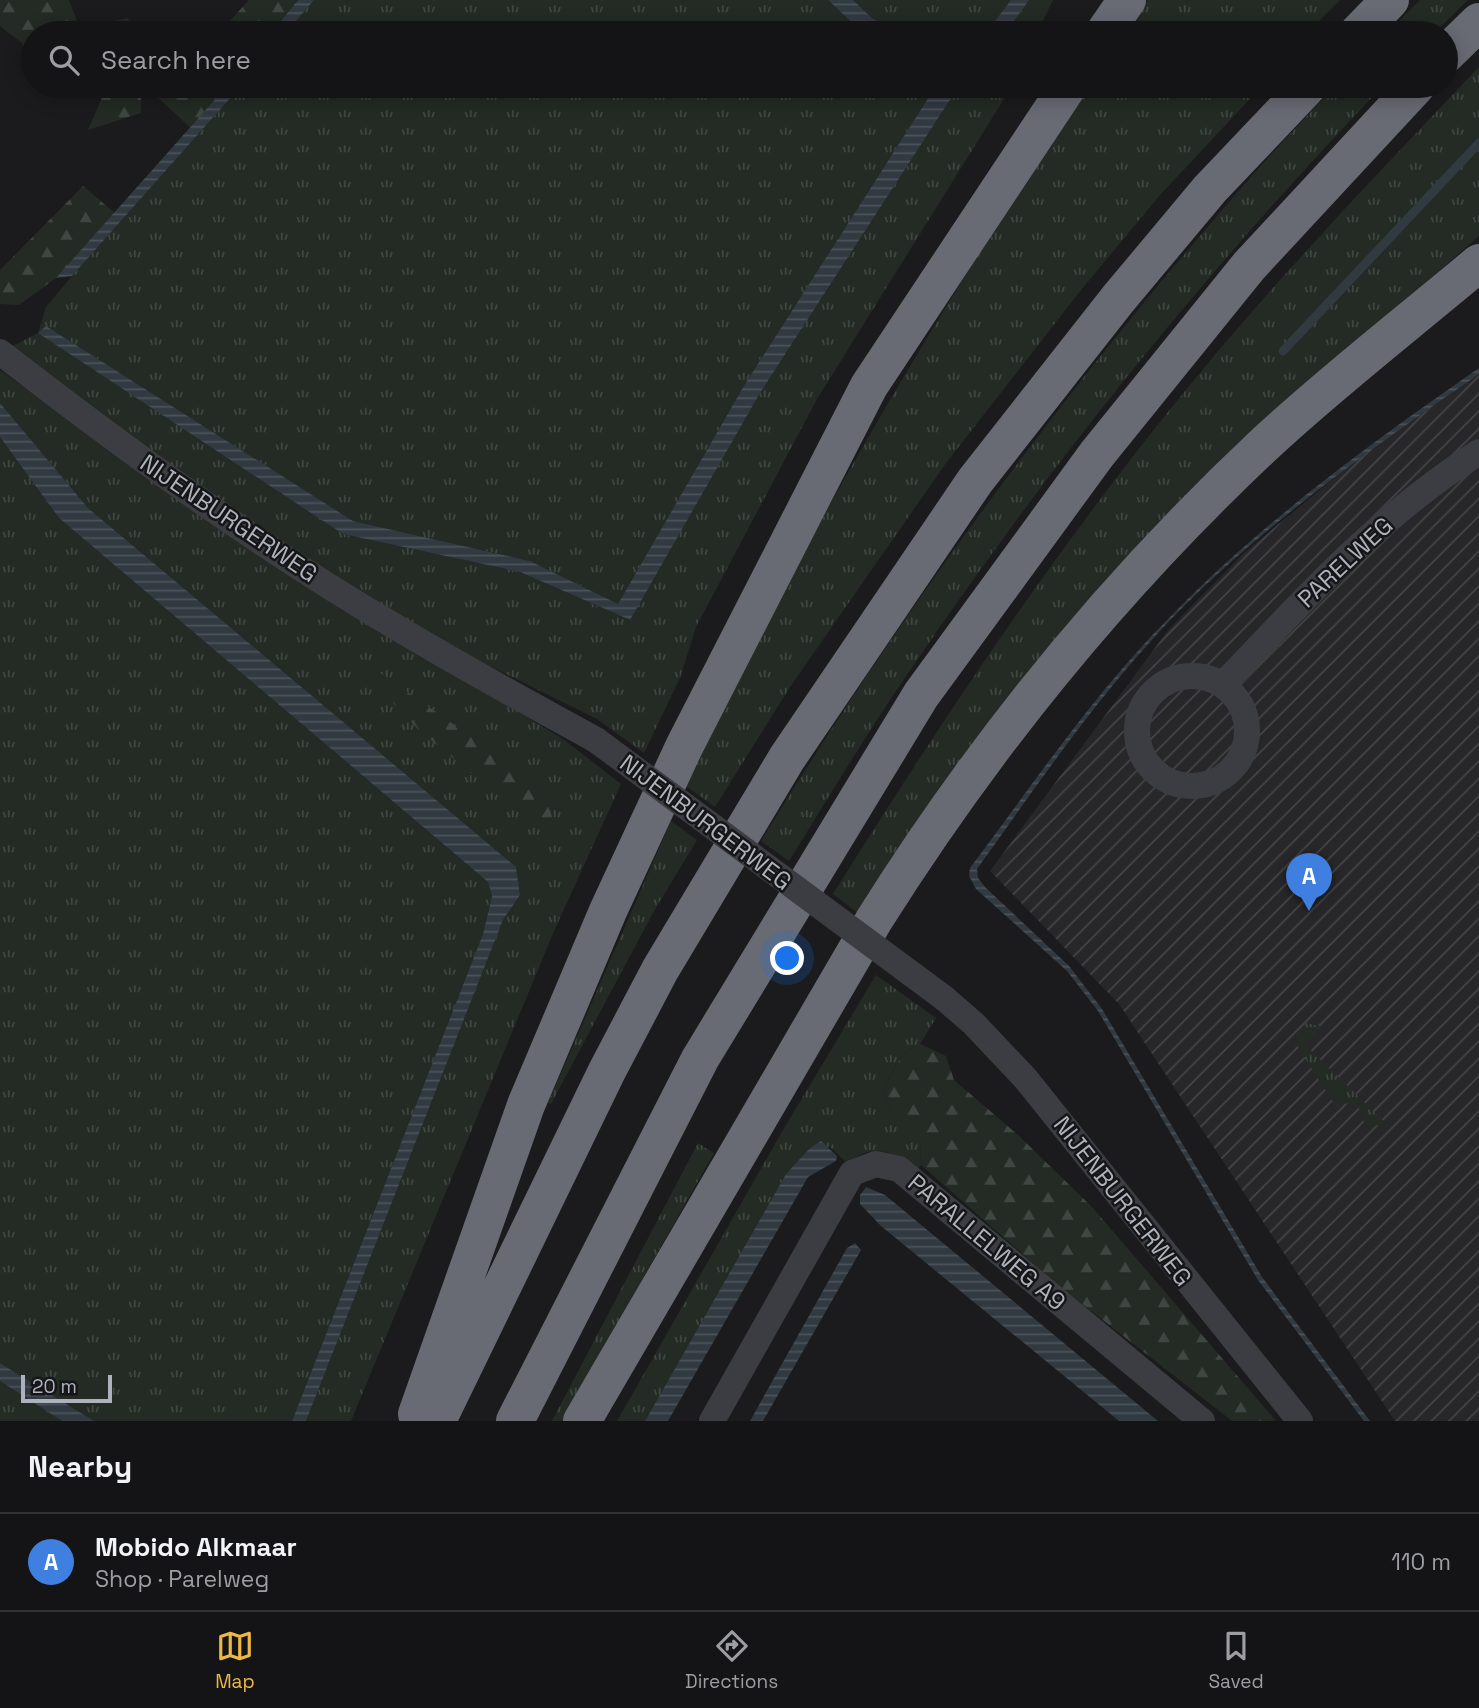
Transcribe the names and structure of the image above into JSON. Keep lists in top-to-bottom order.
{
  "streets": {
    "street": ["NIJENBURGERWEG", "PARELWEG", "PARALLELWEG A9"]
  },
  "scale_bar": "20 m",
  "page": {
    "search": "Search here",
    "pins": "A",
    "scale": "20 m",
    "heading": "Nearby",
    "list": [
      {
        "mark": "A",
        "name": "Mobido Alkmaar",
        "note": "Shop · Parelweg",
        "value": "110 m"
      }
    ],
    "nav": ["Map", "Directions", "Saved"]
  }
}
